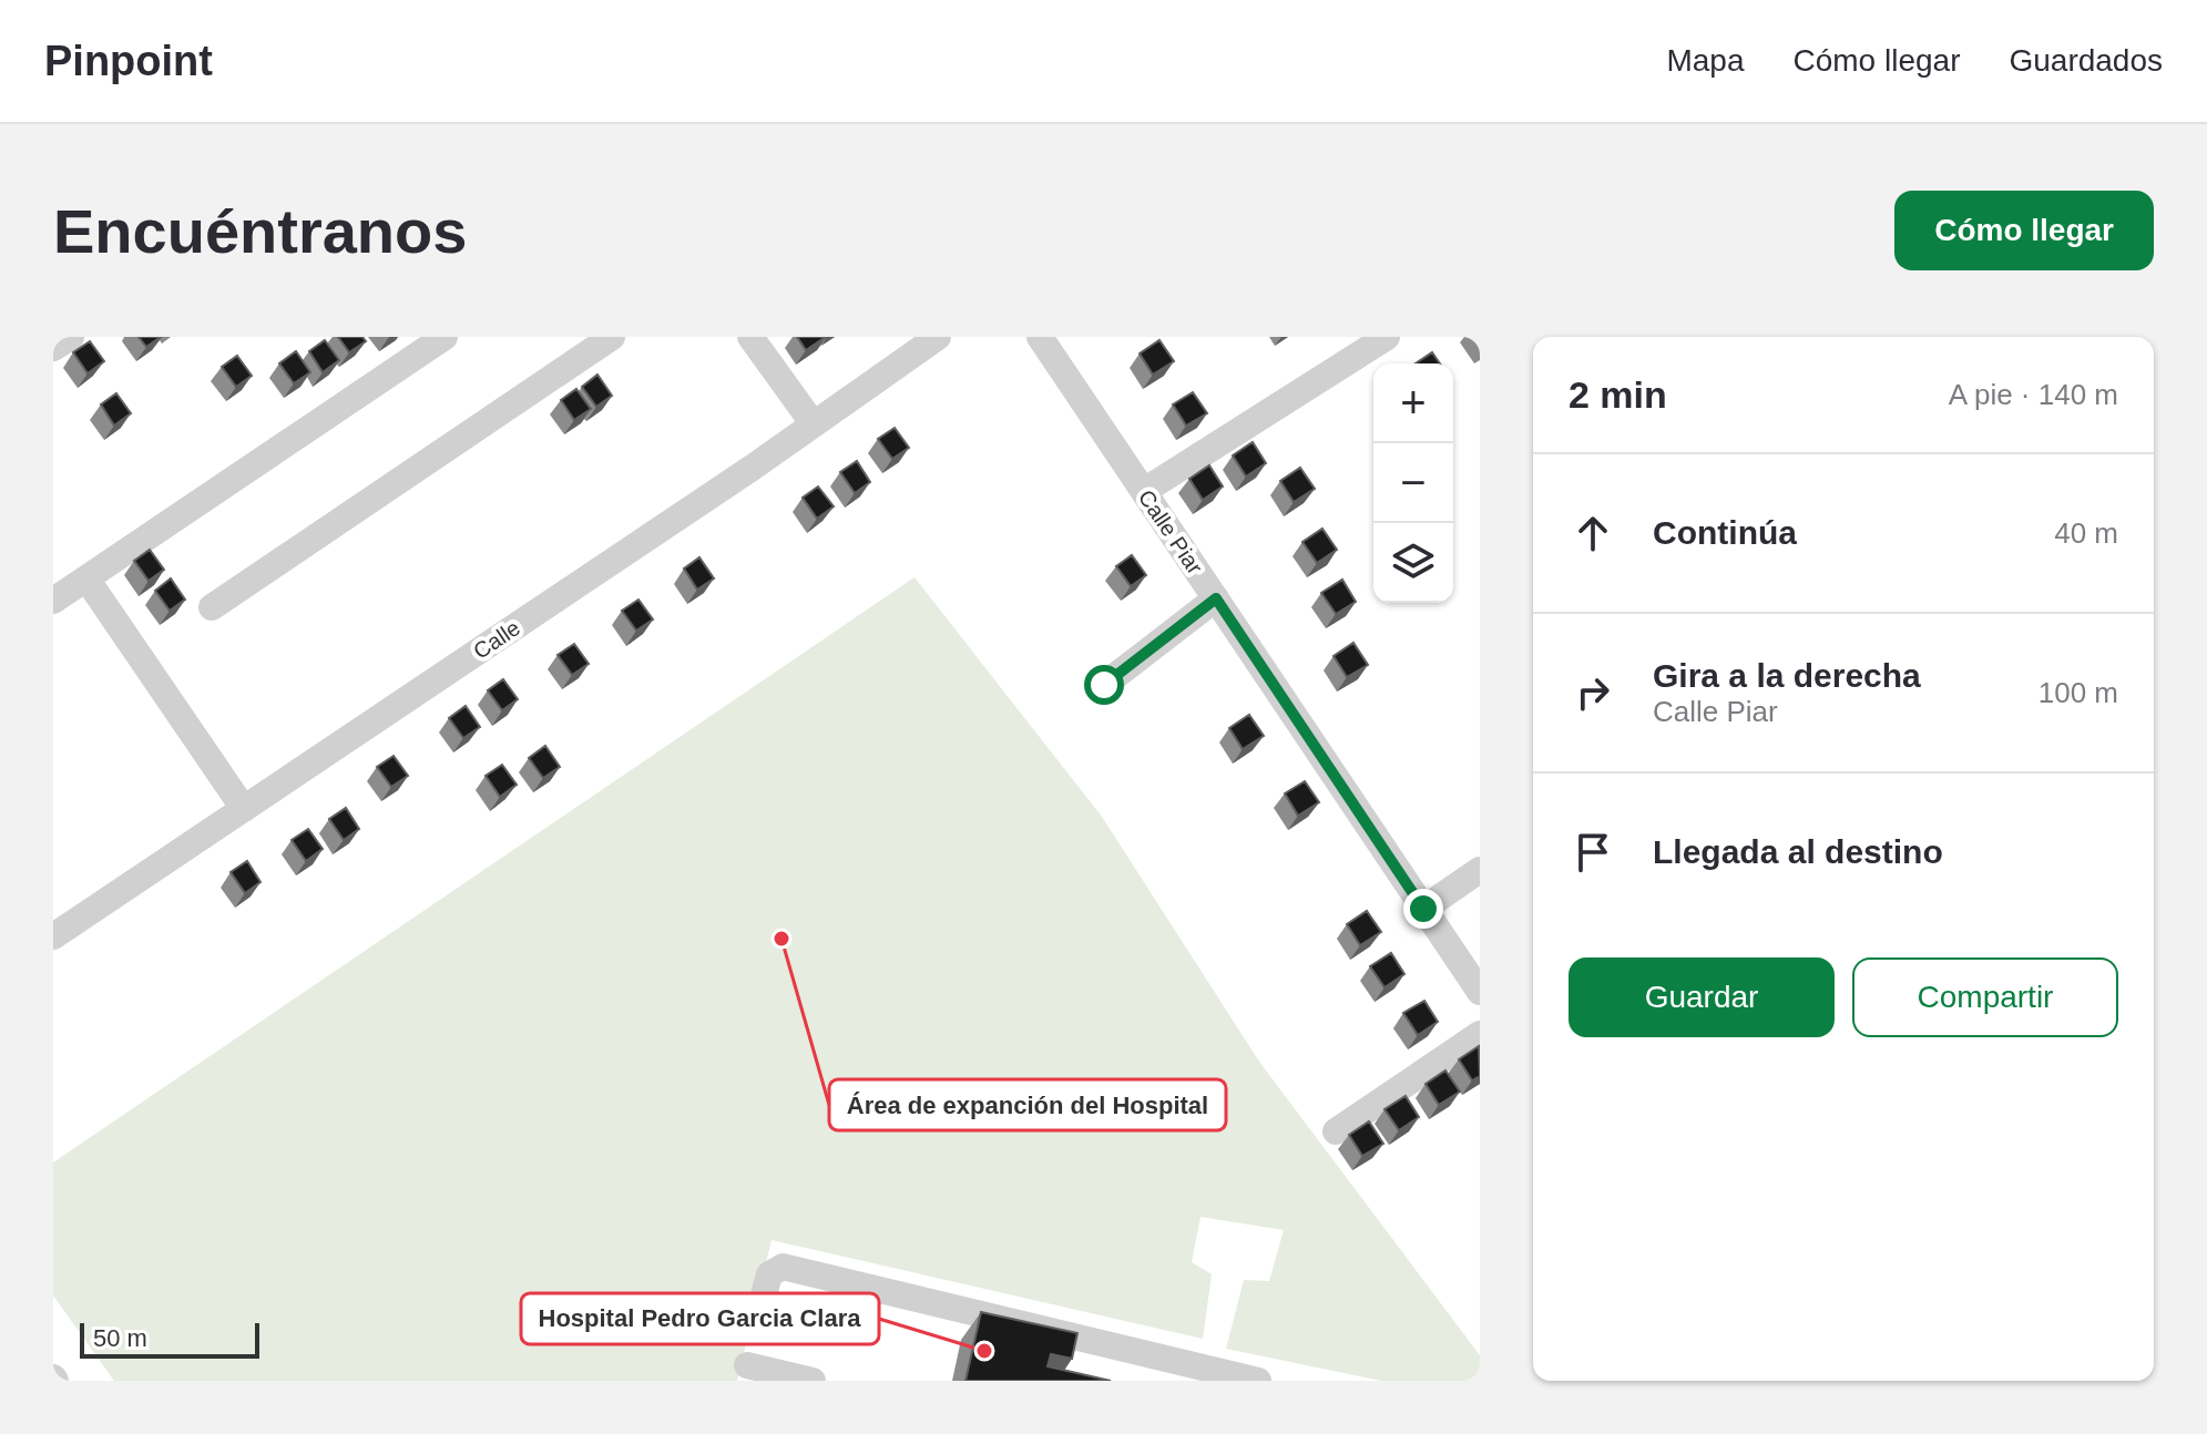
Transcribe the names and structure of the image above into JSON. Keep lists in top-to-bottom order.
{
  "streets": {
    "street": ["Calle Piar", "Calle"]
  },
  "places": ["Área de expanción del Hospital", "Hospital Pedro Garcia Clara"],
  "scale_bar": "50 m",
  "page": {
    "header": "Pinpoint",
    "nav": ["Mapa", "Cómo llegar", "Guardados"],
    "buttons": [
      "Cómo llegar",
      ["Guardar", "Compartir"]
    ],
    "title": "Encuéntranos",
    "heading": ["2 min", "A pie · 140 m"],
    "map_buttons": ["+", "−"],
    "list": [
      ["Continúa", "40 m"],
      ["Gira a la derecha", "Calle Piar", "100 m"],
      "Llegada al destino"
    ],
    "scale": "50 m"
  }
}
